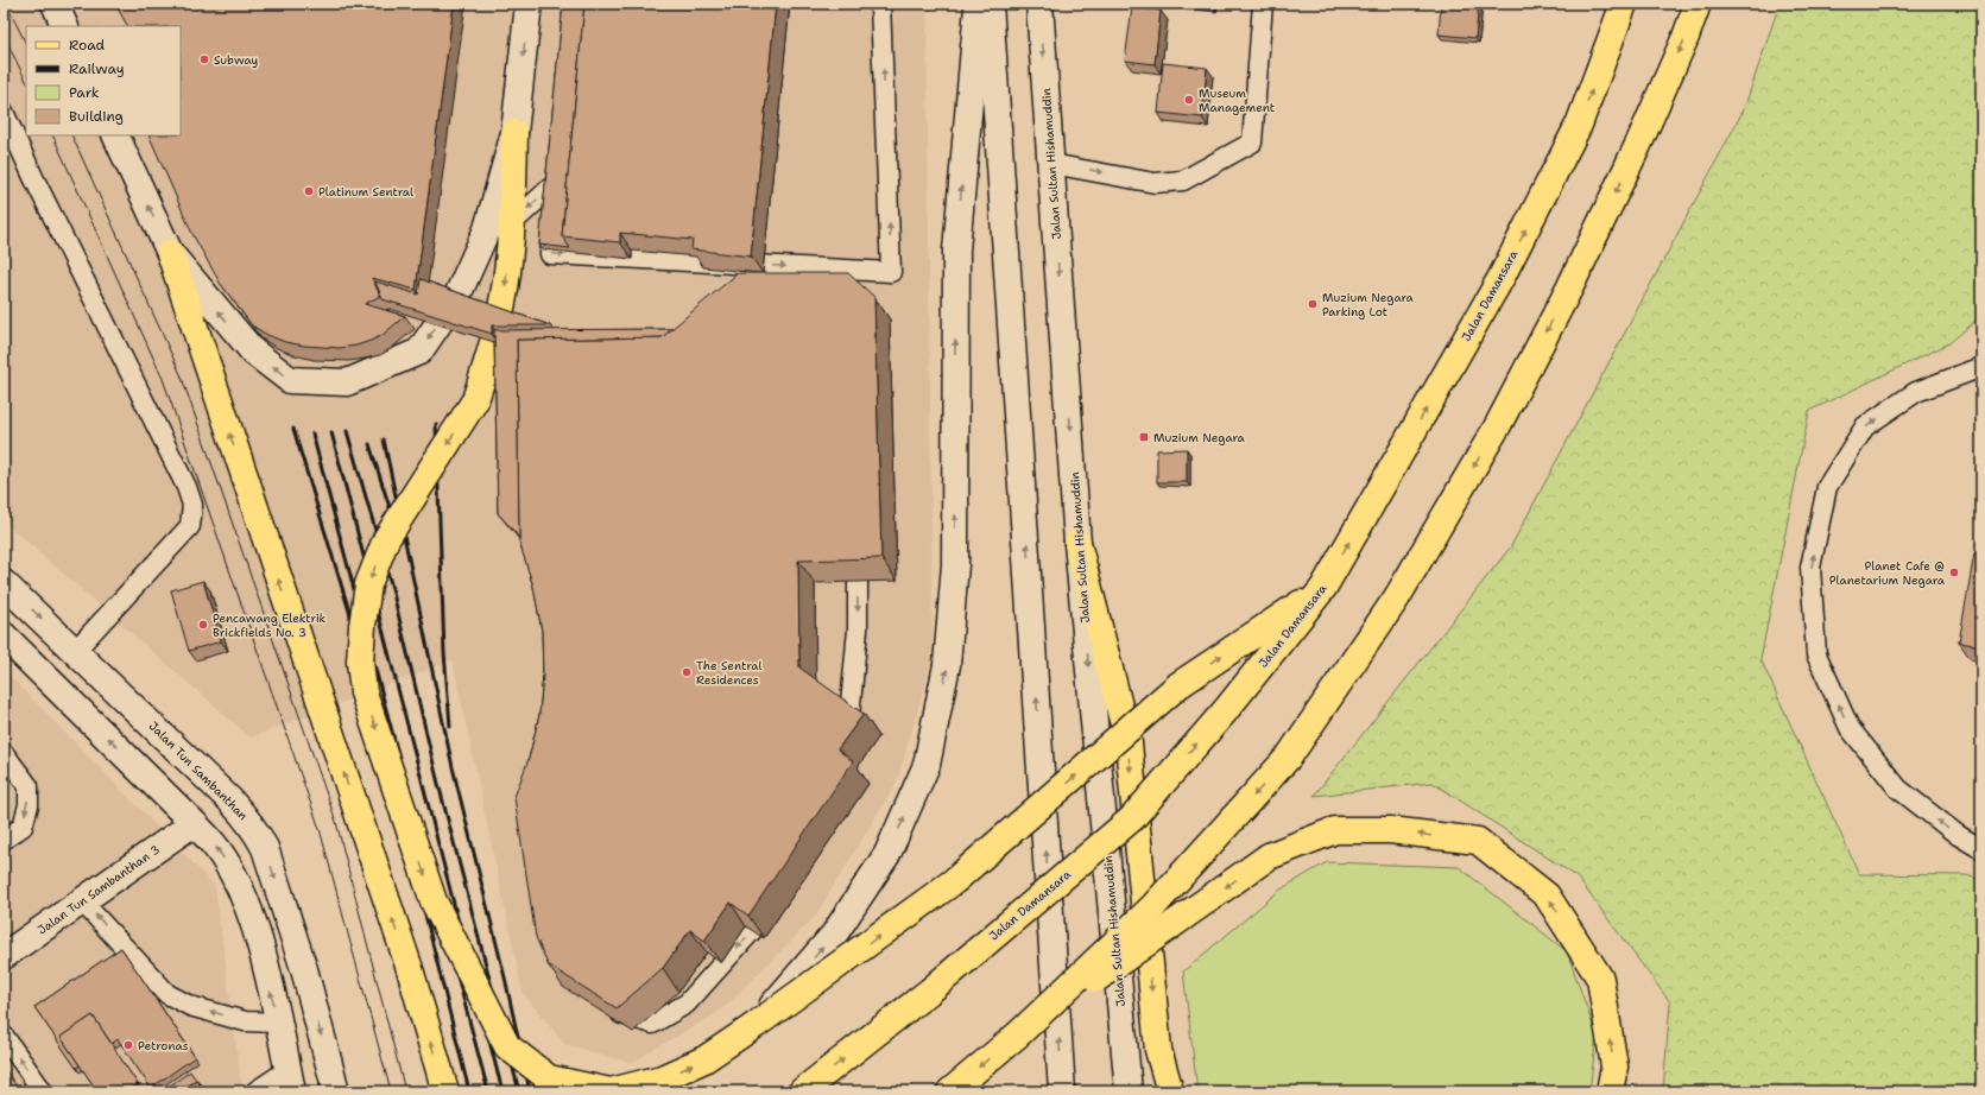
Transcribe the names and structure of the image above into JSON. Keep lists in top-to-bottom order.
{
  "streets": {
    "main road": [
      "Jalan Sultan Hishamuddin",
      "Jalan Damansara",
      "Jalan Tun Sambanthan",
      "Jalan Tun Sambanthan 3"
    ]
  },
  "places": {
    "other": [
      "Subway",
      "Museum Management",
      "Platinum Sentral",
      "Muzium Negara Parking Lot",
      "Planet Cafe @ Planetarium Negara",
      "Pencawang Elektrik Brickfields No. 3",
      "The Sentral Residences",
      "Petronas"
    ],
    "transit": ["Muzium Negara"]
  },
  "legend": [
    "Road",
    "Railway",
    "Park",
    "Building"
  ]
}
